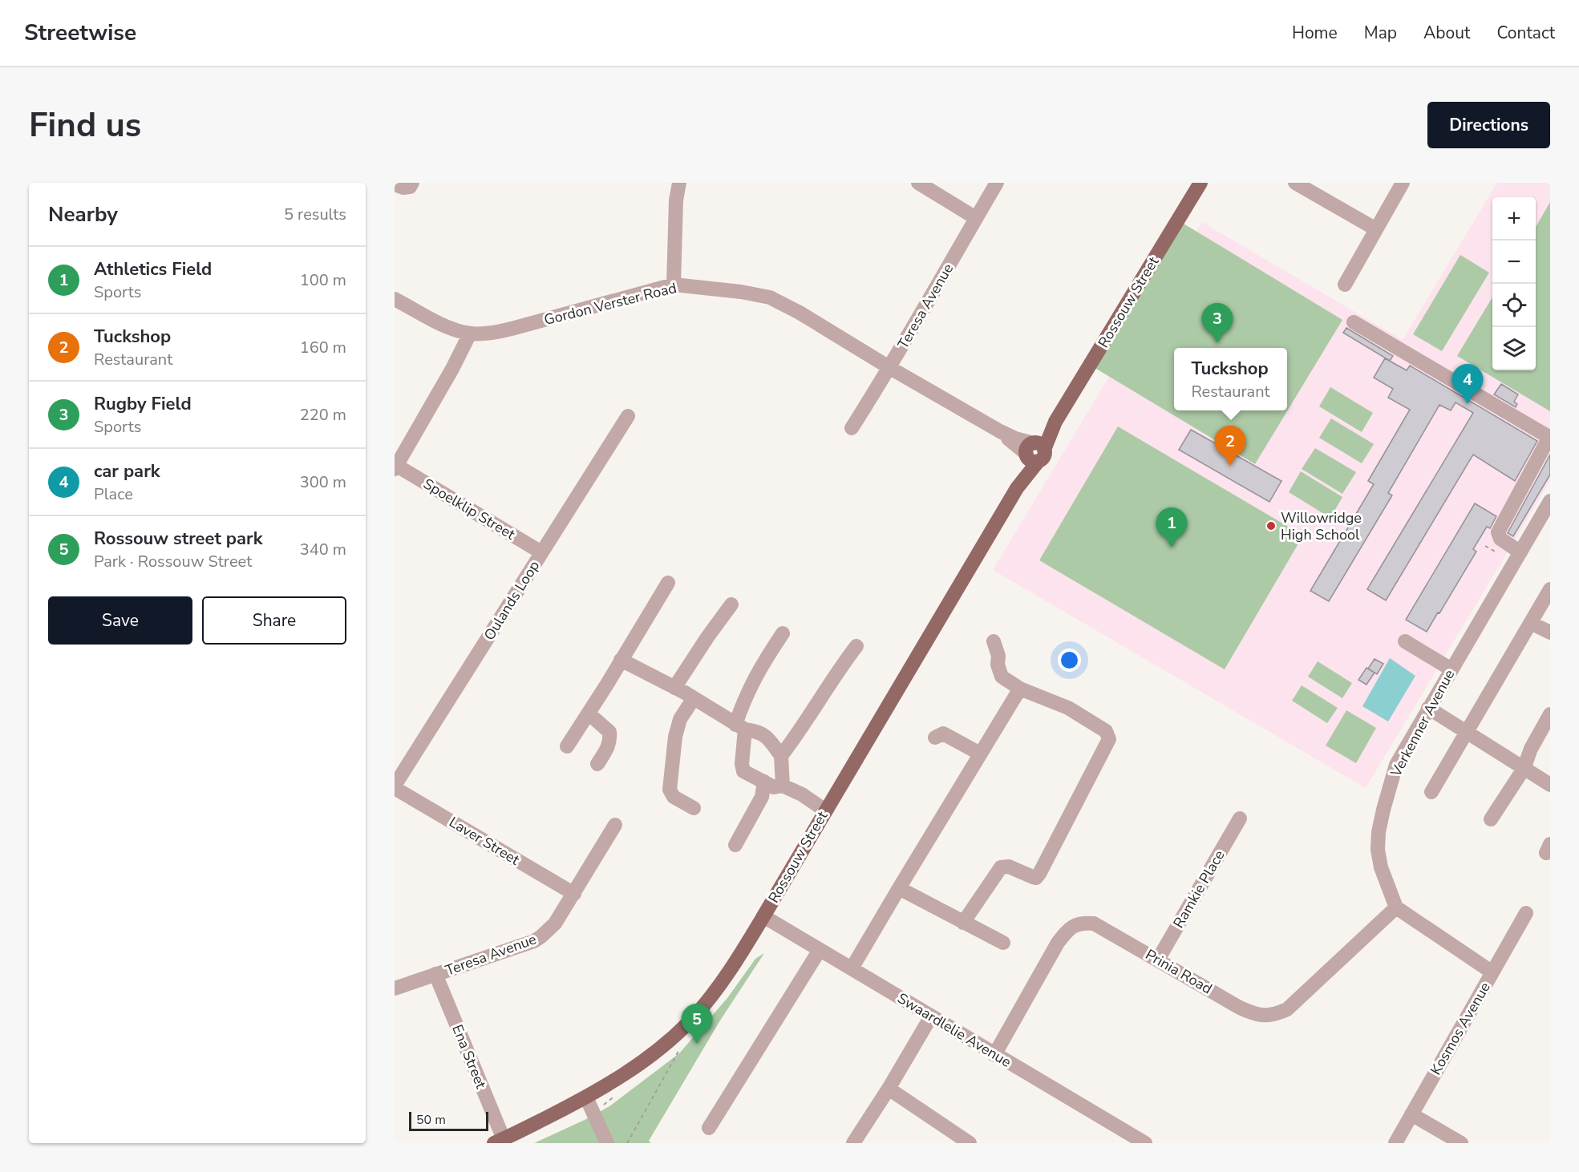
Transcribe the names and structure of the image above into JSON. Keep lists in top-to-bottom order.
{
  "streets": {
    "main road": ["Rossouw Street"],
    "street": [
      "Gordon Verster Road",
      "Teresa Avenue",
      "Spoelklip Street",
      "Oulands Loop",
      "Verkenner Avenue",
      "Laver Street",
      "Ramkie Place",
      "Prinia Road",
      "Kosmos Avenue",
      "Swaardlelie Avenue",
      "Ena Street"
    ]
  },
  "crossings": [
    ["Rossouw Street", "Gordon Verster Road"],
    ["Rossouw Street", "Swaardlelie Avenue"],
    ["Rossouw Street", "Ena Street"],
    ["Gordon Verster Road", "Teresa Avenue"],
    ["Teresa Avenue", "Laver Street"],
    ["Teresa Avenue", "Ena Street"],
    ["Spoelklip Street", "Oulands Loop"],
    ["Oulands Loop", "Laver Street"],
    ["Verkenner Avenue", "Prinia Road"],
    ["Ramkie Place", "Prinia Road"],
    ["Prinia Road", "Swaardlelie Avenue"]
  ],
  "places": ["Willowridge High School"],
  "scale_bar": "50 m",
  "page": {
    "header": "Streetwise",
    "nav": [
      "Home",
      "Map",
      "About",
      "Contact"
    ],
    "buttons": [
      "Directions",
      ["Save", "Share"]
    ],
    "title": "Find us",
    "heading": ["Nearby", "5 results"],
    "map_buttons": ["+", "−"],
    "list": [
      {
        "mark": "1",
        "name": "Athletics Field",
        "note": "Sports",
        "value": "100 m"
      },
      {
        "mark": "2",
        "name": "Tuckshop",
        "note": "Restaurant",
        "value": "160 m"
      },
      {
        "mark": "3",
        "name": "Rugby Field",
        "note": "Sports",
        "value": "220 m"
      },
      {
        "mark": "4",
        "name": "car park",
        "note": "Place",
        "value": "300 m"
      },
      {
        "mark": "5",
        "name": "Rossouw street park",
        "note": "Park · Rossouw Street",
        "value": "340 m"
      }
    ],
    "pins": [
      "3",
      "4",
      "2",
      "1",
      "5"
    ],
    "popup": ["Tuckshop", "Restaurant"],
    "scale": "50 m"
  }
}
